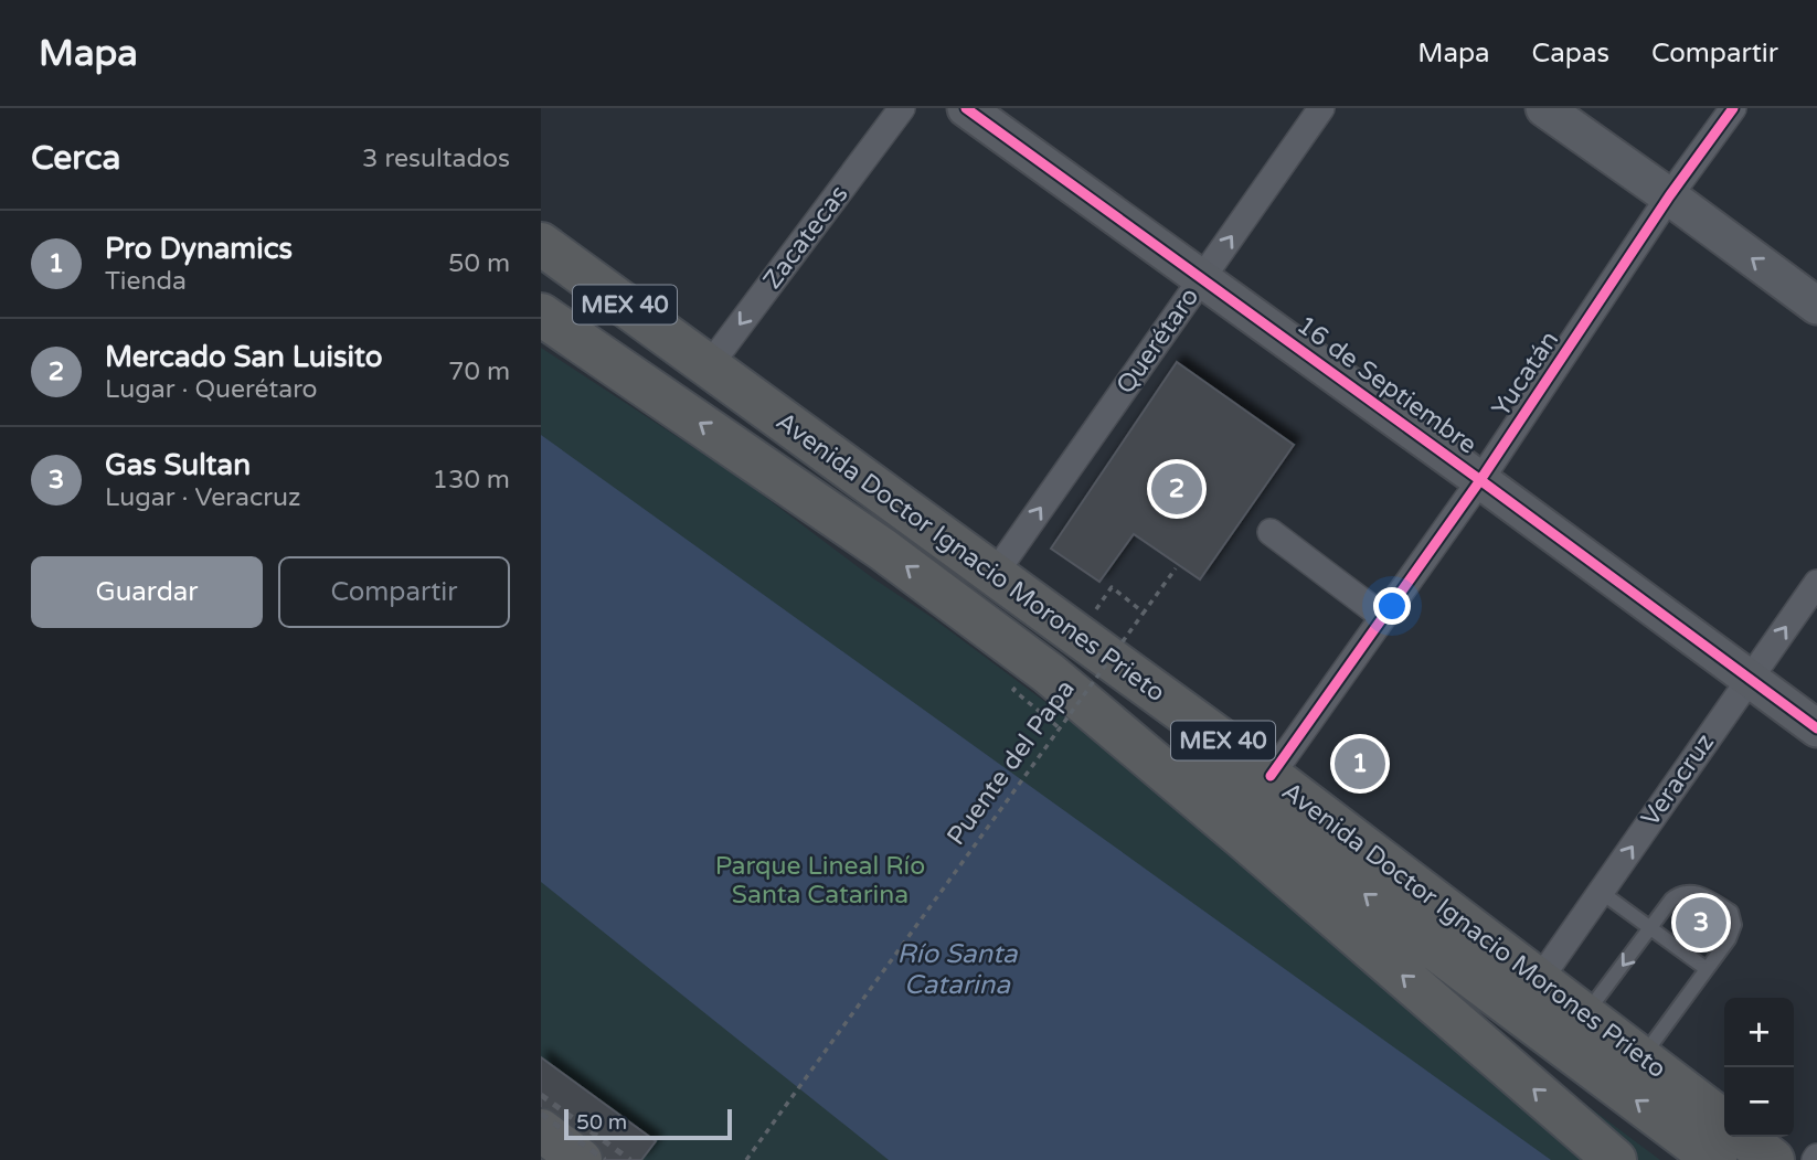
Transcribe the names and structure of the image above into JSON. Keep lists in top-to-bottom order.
{
  "streets": {
    "highway": ["MEX 40", "Avenida Doctor Ignacio Morones Prieto"],
    "street": [
      "Zacatecas",
      "Querétaro",
      "Yucatán",
      "16 de Septiembre",
      "Veracruz"
    ],
    "path": ["Puente del Papa"]
  },
  "crossings": [
    ["Zacatecas", "Avenida Doctor Ignacio Morones Prieto"],
    ["MEX 40", "Yucatán"],
    ["MEX 40", "Avenida Doctor Ignacio Morones Prieto"],
    ["Querétaro", "16 de Septiembre"],
    ["Querétaro", "Avenida Doctor Ignacio Morones Prieto"],
    ["Yucatán", "16 de Septiembre"],
    ["Yucatán", "Avenida Doctor Ignacio Morones Prieto"],
    ["16 de Septiembre", "Veracruz"],
    ["Avenida Doctor Ignacio Morones Prieto", "Veracruz"]
  ],
  "one_way": ["Zacatecas", "Querétaro", "Veracruz"],
  "water": ["Río Santa Catarina"],
  "parks": ["Parque Lineal Río Santa Catarina"],
  "scale_bar": "50 m",
  "page": {
    "header": "Mapa",
    "nav": ["Mapa", "Capas", "Compartir"],
    "heading": ["Cerca", "3 resultados"],
    "list": [
      {
        "mark": "1",
        "name": "Pro Dynamics",
        "note": "Tienda",
        "value": "50 m"
      },
      {
        "mark": "2",
        "name": "Mercado San Luisito",
        "note": "Lugar · Querétaro",
        "value": "70 m"
      },
      {
        "mark": "3",
        "name": "Gas Sultan",
        "note": "Lugar · Veracruz",
        "value": "130 m"
      }
    ],
    "pins": ["2", "1", "3"],
    "buttons": ["Guardar", "Compartir"],
    "map_buttons": ["+", "−"],
    "scale": "50 m"
  }
}
